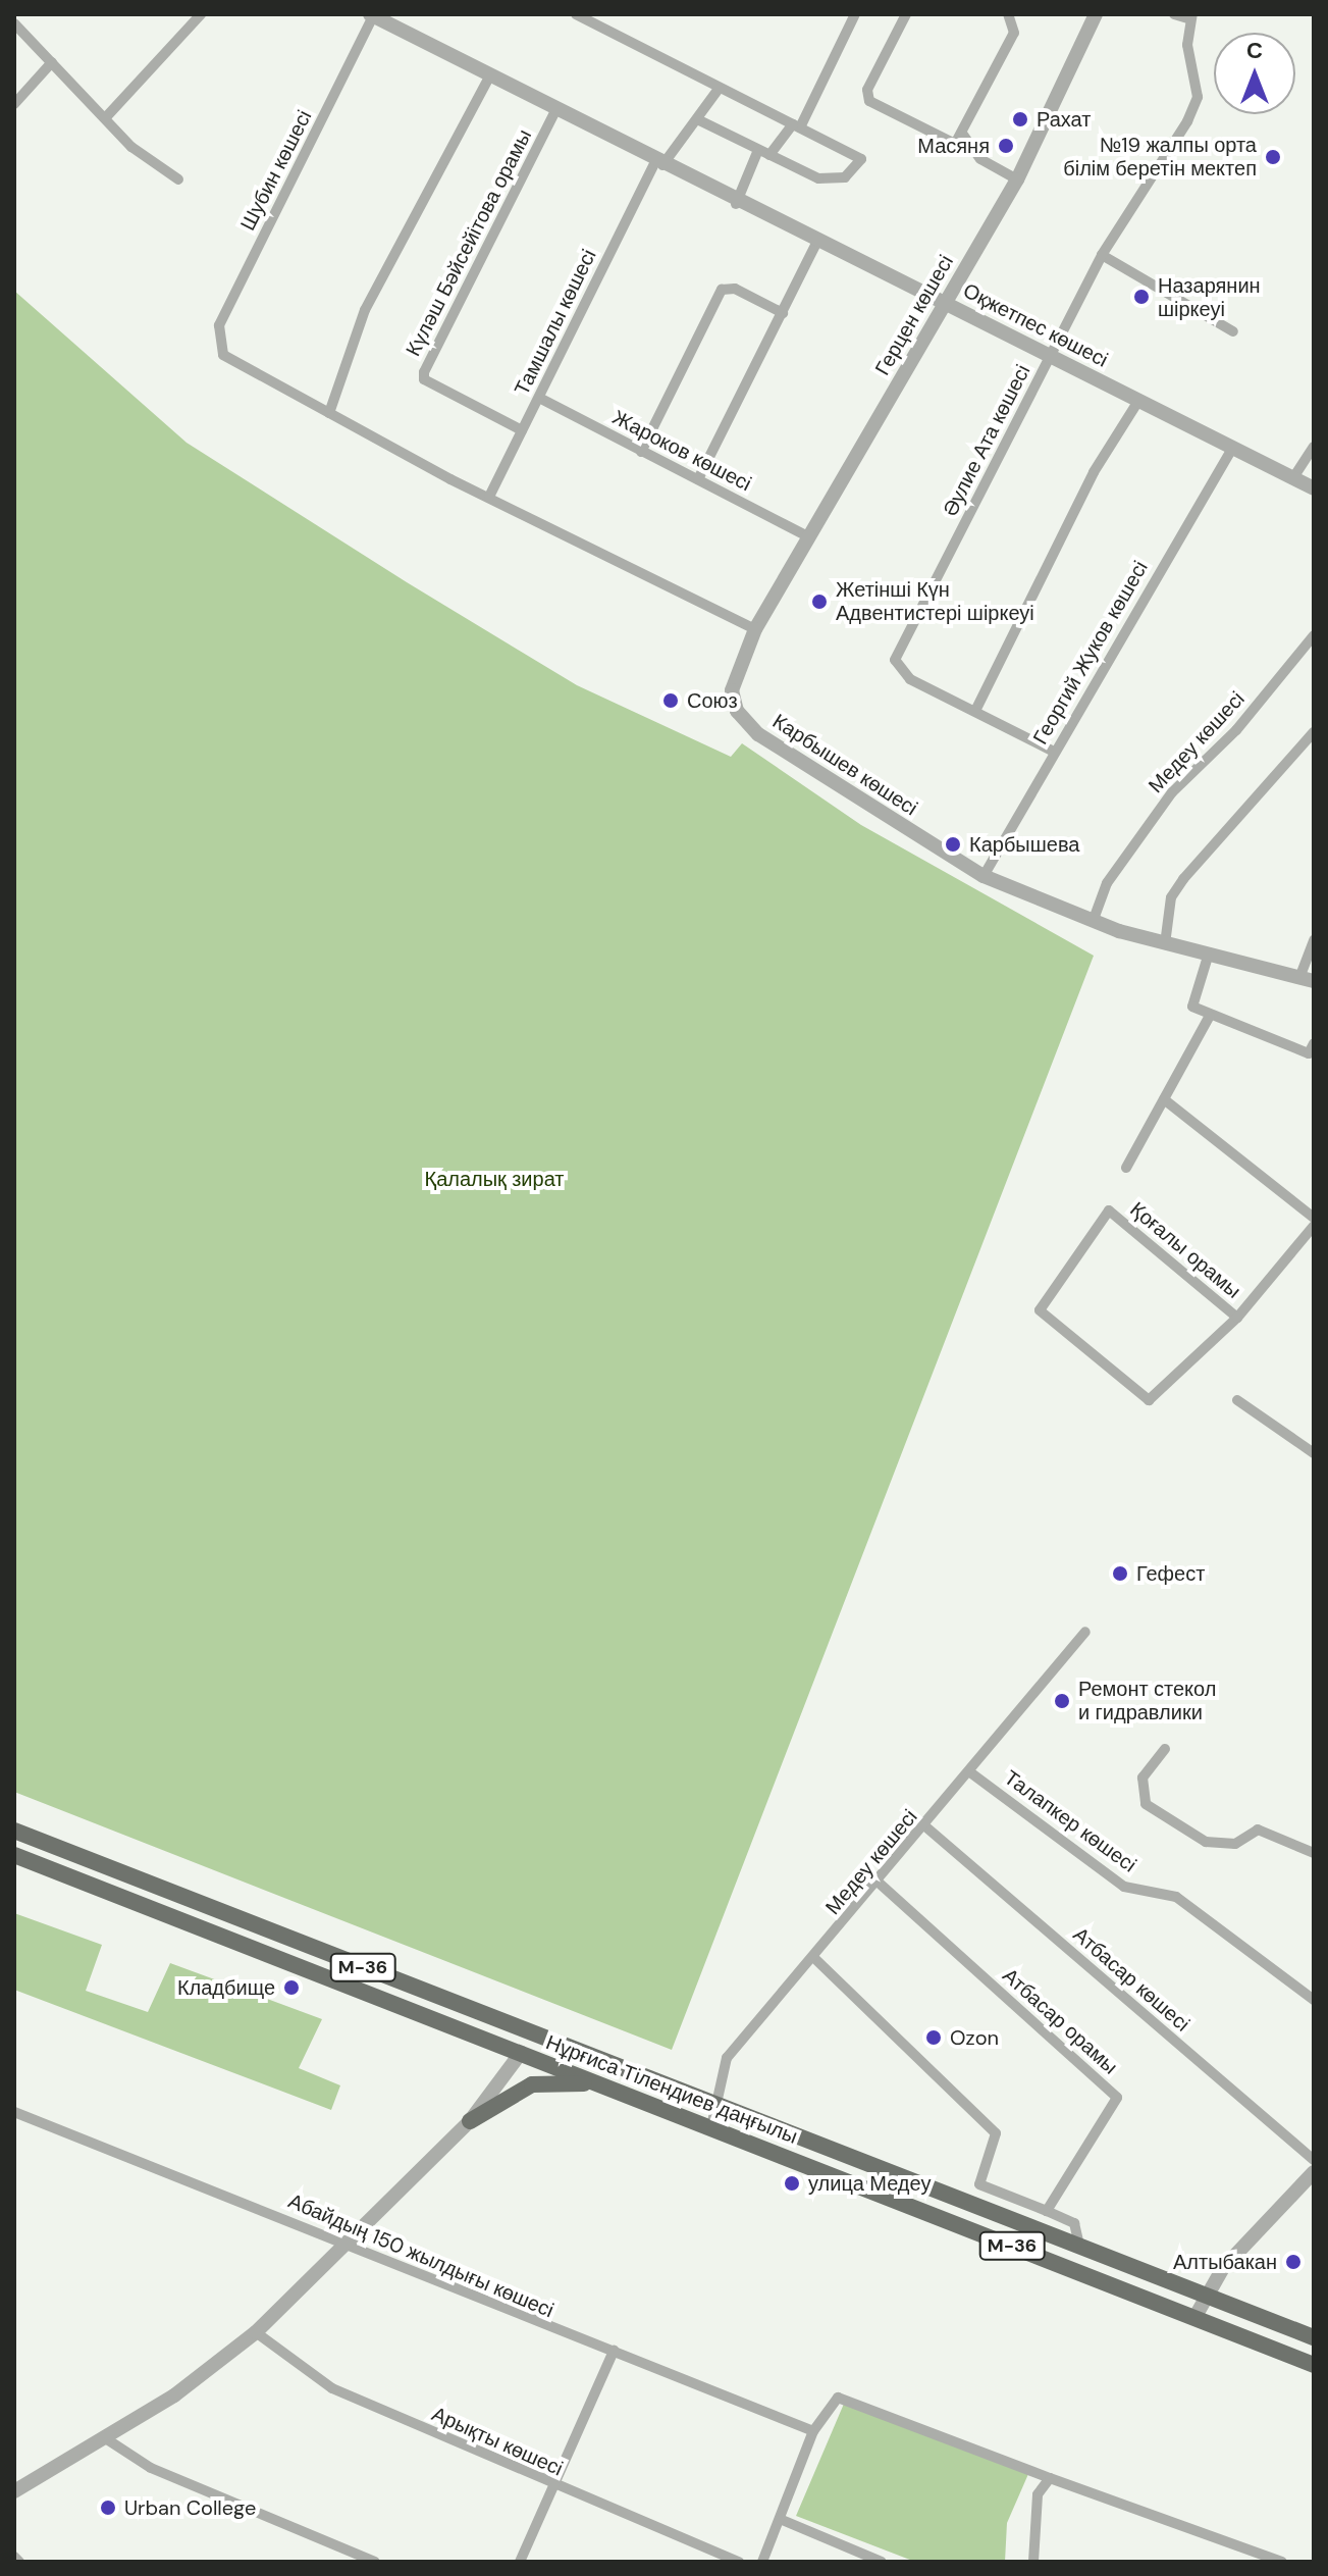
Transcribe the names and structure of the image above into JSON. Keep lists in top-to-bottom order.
{
  "streets": {
    "main road": ["M-36", "Нұрғиса Тілендиев даңғылы"],
    "street": [
      "Шубин көшесі",
      "Күләш Бәйсейітова орамы",
      "Герцен көшесі",
      "Тамшалы көшесі",
      "Оқжетпес көшесі",
      "Әулие Ата көшесі",
      "Жароков көшесі",
      "Георгий Жуков көшесі",
      "Медеу көшесі",
      "Карбышев көшесі",
      "Қоғалы орамы",
      "Талапкер көшесі",
      "Атбасар көшесі",
      "Атбасар орамы",
      "Абайдың 150 жылдығы көшесі",
      "Арықты көшесі"
    ]
  },
  "crossings": [
    ["Шубин көшесі", "Оқжетпес көшесі"],
    ["Күләш Бәйсейітова орамы", "Тамшалы көшесі"],
    ["Күләш Бәйсейітова орамы", "Оқжетпес көшесі"],
    ["Герцен көшесі", "Оқжетпес көшесі"],
    ["Герцен көшесі", "Жароков көшесі"],
    ["Герцен көшесі", "Карбышев көшесі"],
    ["Тамшалы көшесі", "Оқжетпес көшесі"],
    ["Тамшалы көшесі", "Жароков көшесі"],
    ["Оқжетпес көшесі", "Әулие Ата көшесі"],
    ["Оқжетпес көшесі", "Георгий Жуков көшесі"],
    ["Әулие Ата көшесі", "Георгий Жуков көшесі"],
    ["Георгий Жуков көшесі", "Карбышев көшесі"],
    ["Медеу көшесі", "Карбышев көшесі"],
    ["Медеу көшесі", "Талапкер көшесі"],
    ["Медеу көшесі", "Атбасар көшесі"],
    ["Медеу көшесі", "Атбасар орамы"],
    ["Медеу көшесі", "Нұрғиса Тілендиев даңғылы"]
  ],
  "parks": ["Қалалық зират"],
  "places": [
    "Рахат",
    "Масяня",
    "№19 жалпы орта білім беретін мектеп",
    "Назарянин шіркеуі",
    "Жетінші Күн Адвентистері шіркеуі",
    "Союз",
    "Карбышева",
    "Гефест",
    "Ремонт стекол и гидравлики",
    "Кладбище",
    "Ozon",
    "улица Медеу",
    "Алтыбакан",
    "Urban College"
  ],
  "north": "top"
}
